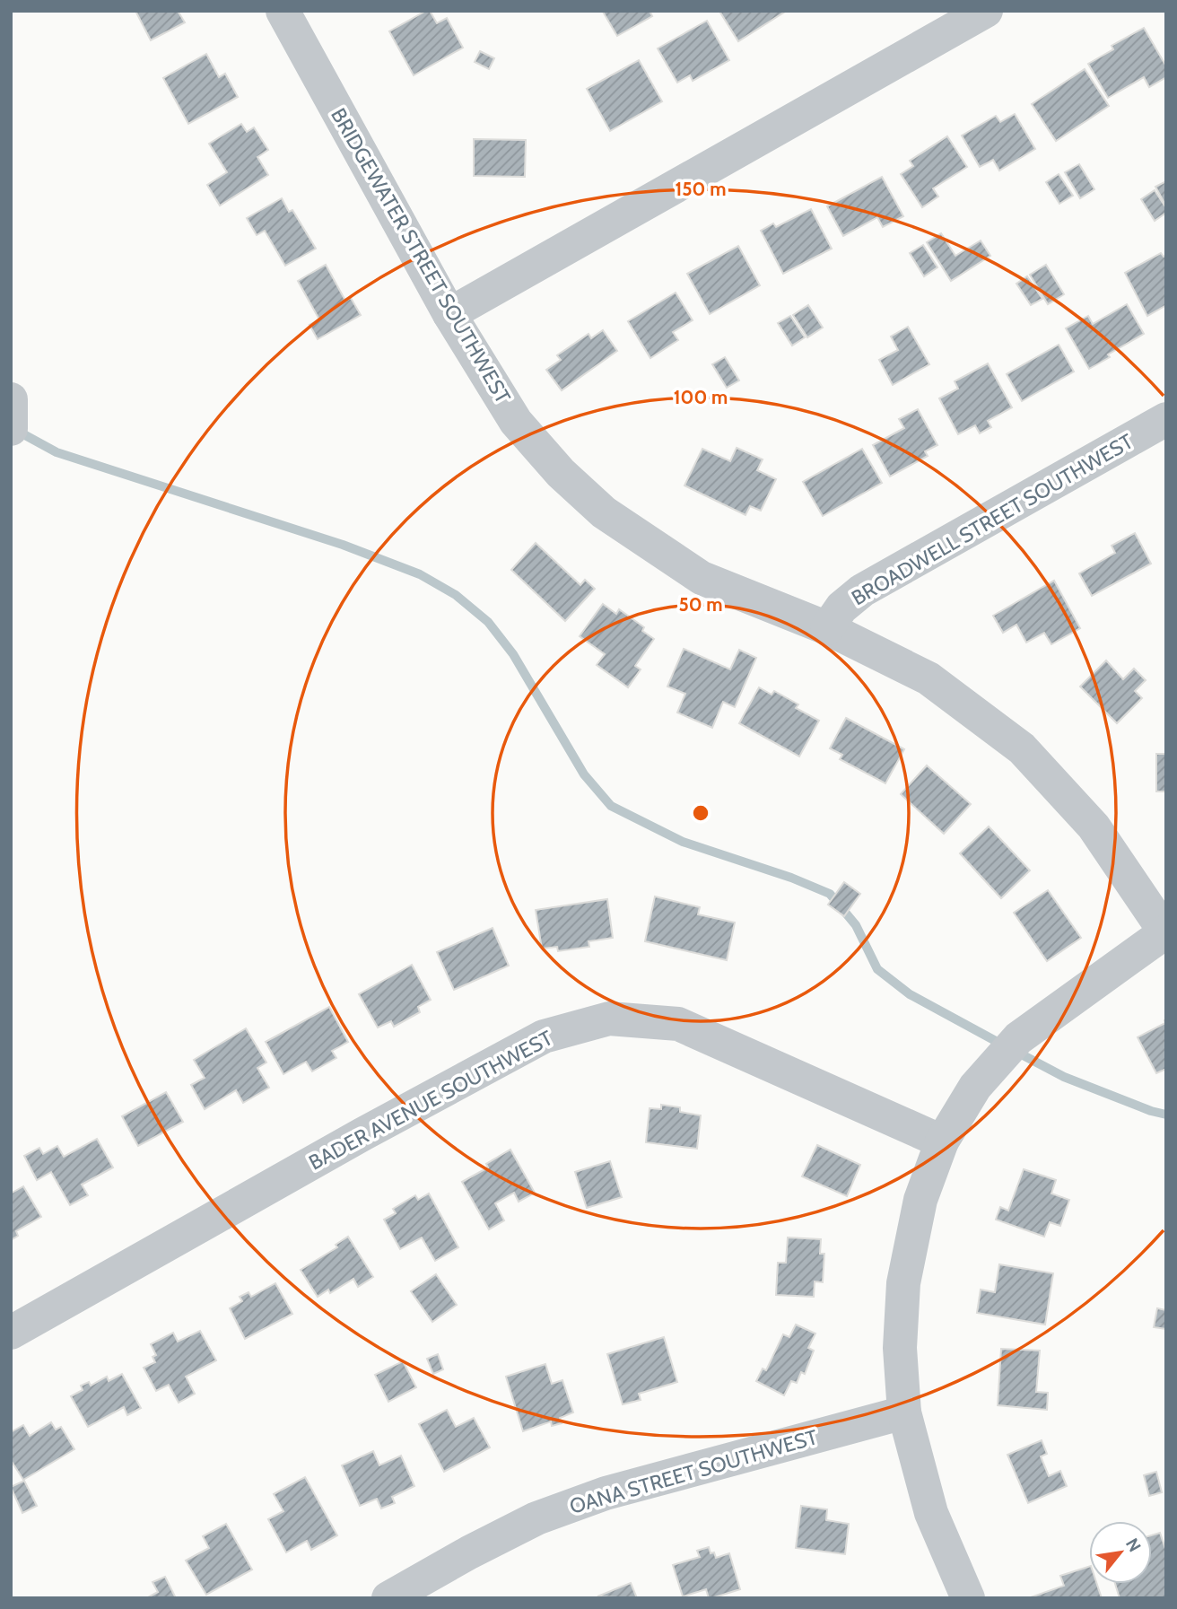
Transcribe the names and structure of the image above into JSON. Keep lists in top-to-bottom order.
{
  "streets": {
    "street": [
      "BRIDGEWATER STREET SOUTHWEST",
      "BROADWELL STREET SOUTHWEST",
      "BADER AVENUE SOUTHWEST",
      "OANA STREET SOUTHWEST"
    ]
  },
  "crossings": [
    ["BRIDGEWATER STREET SOUTHWEST", "BROADWELL STREET SOUTHWEST"]
  ],
  "north": "top right",
  "rings": ["150 m", "100 m", "50 m"]
}
